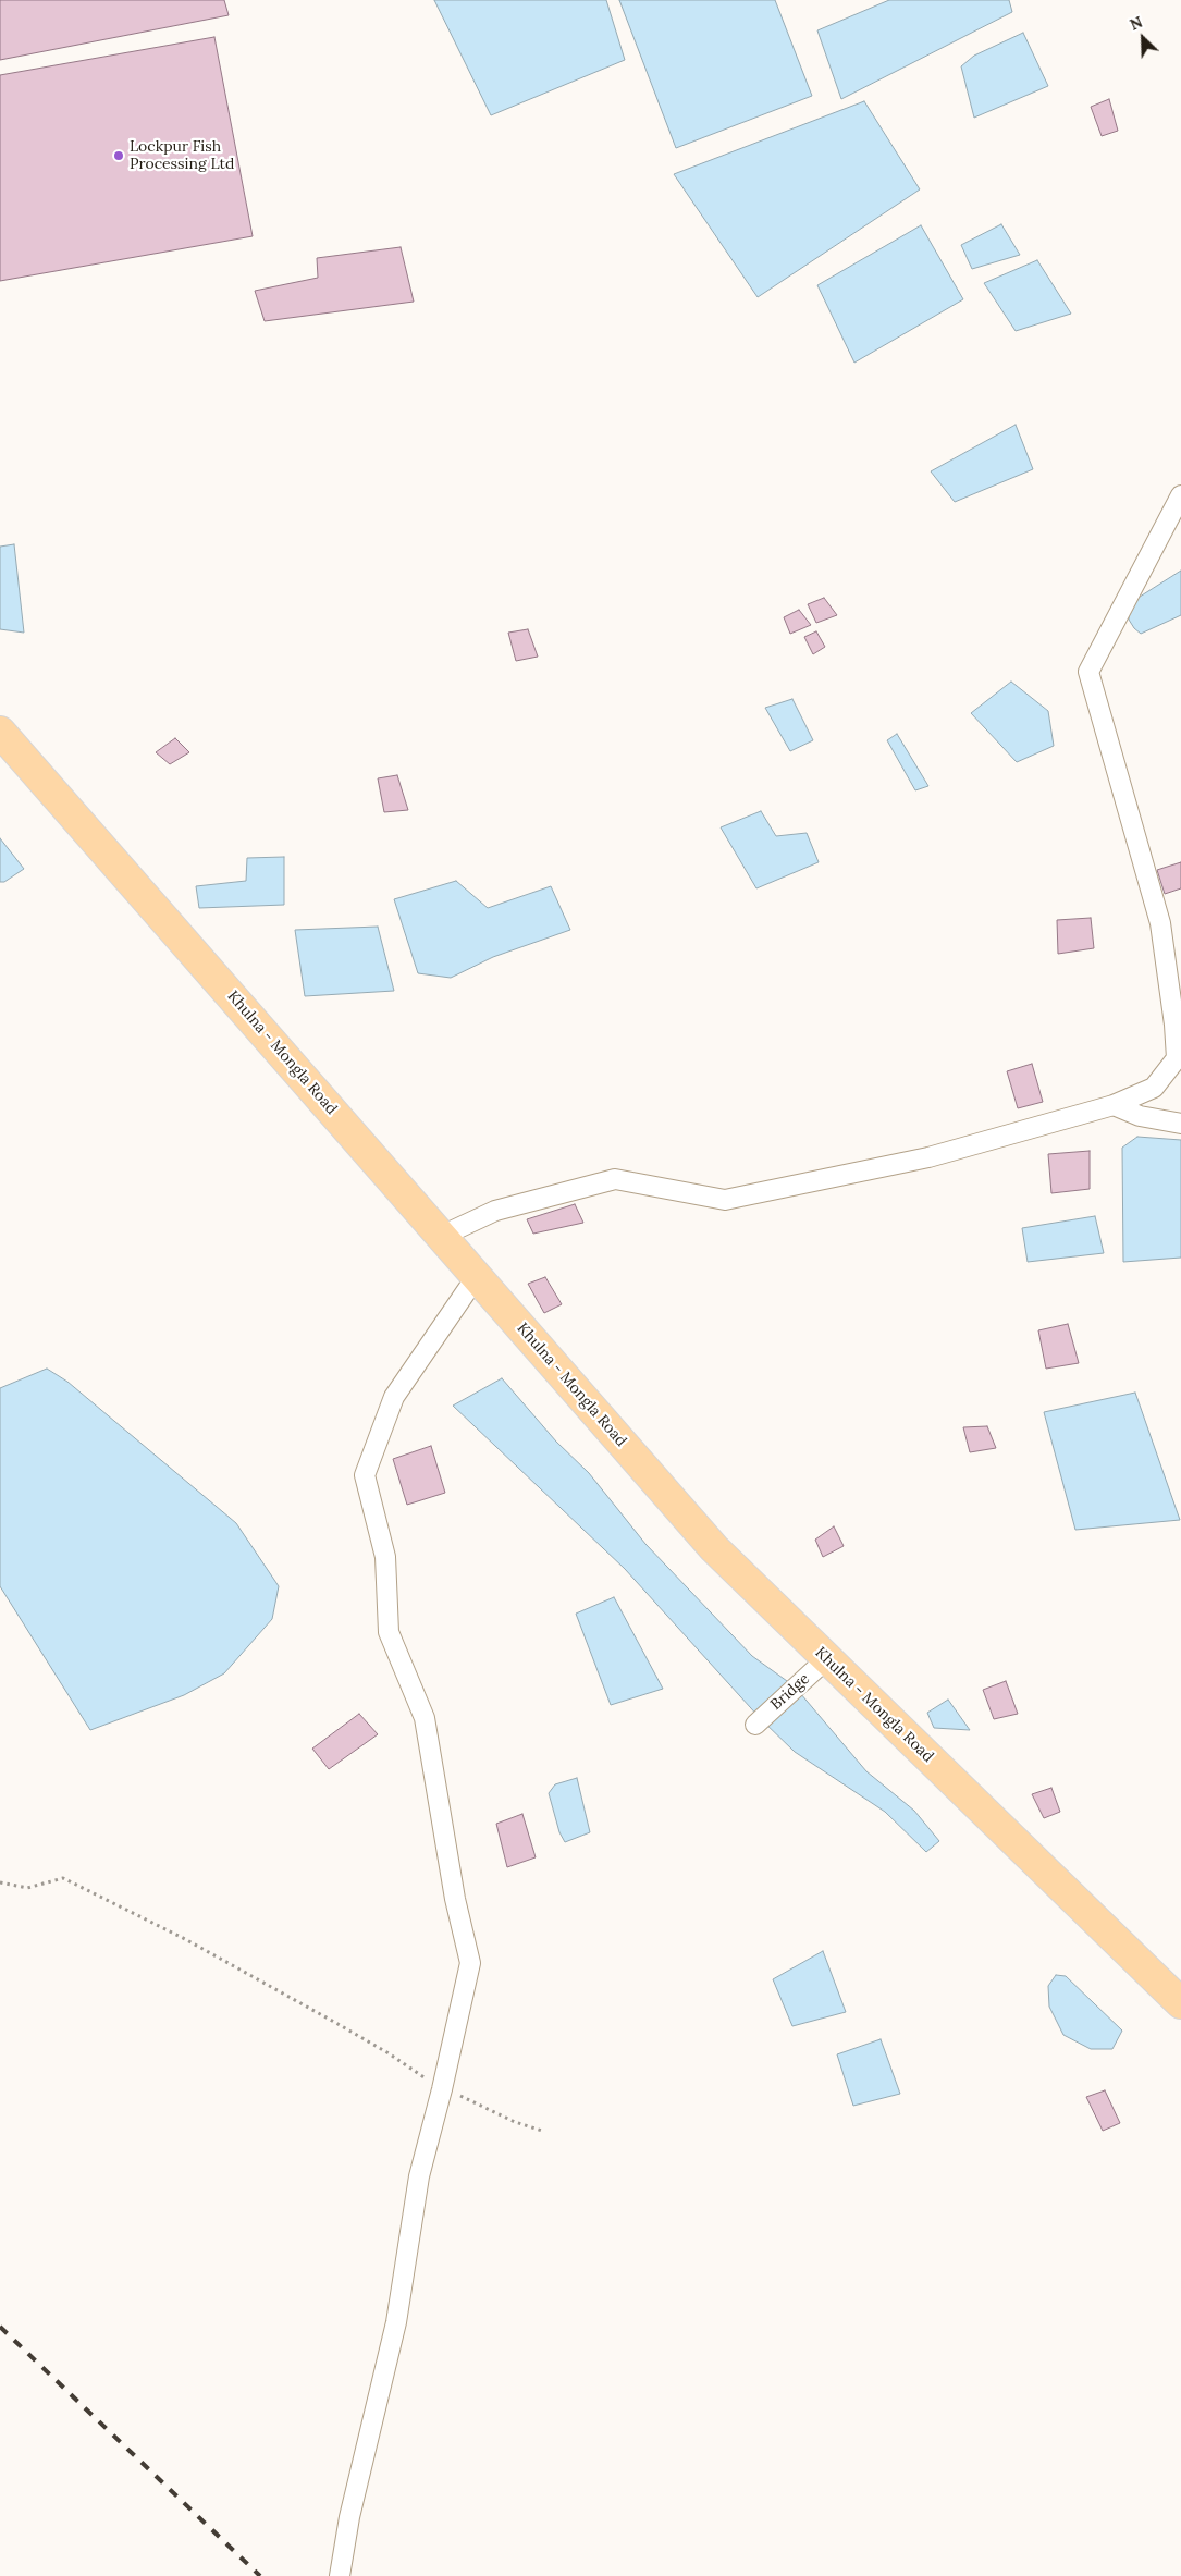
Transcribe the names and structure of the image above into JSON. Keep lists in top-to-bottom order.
{
  "streets": {
    "highway": ["Khulna - Mongla Road"],
    "street": ["Bridge"]
  },
  "crossings": [
    ["Khulna - Mongla Road", "Bridge"]
  ],
  "places": ["Lockpur Fish Processing Ltd"],
  "north": "top left"
}
